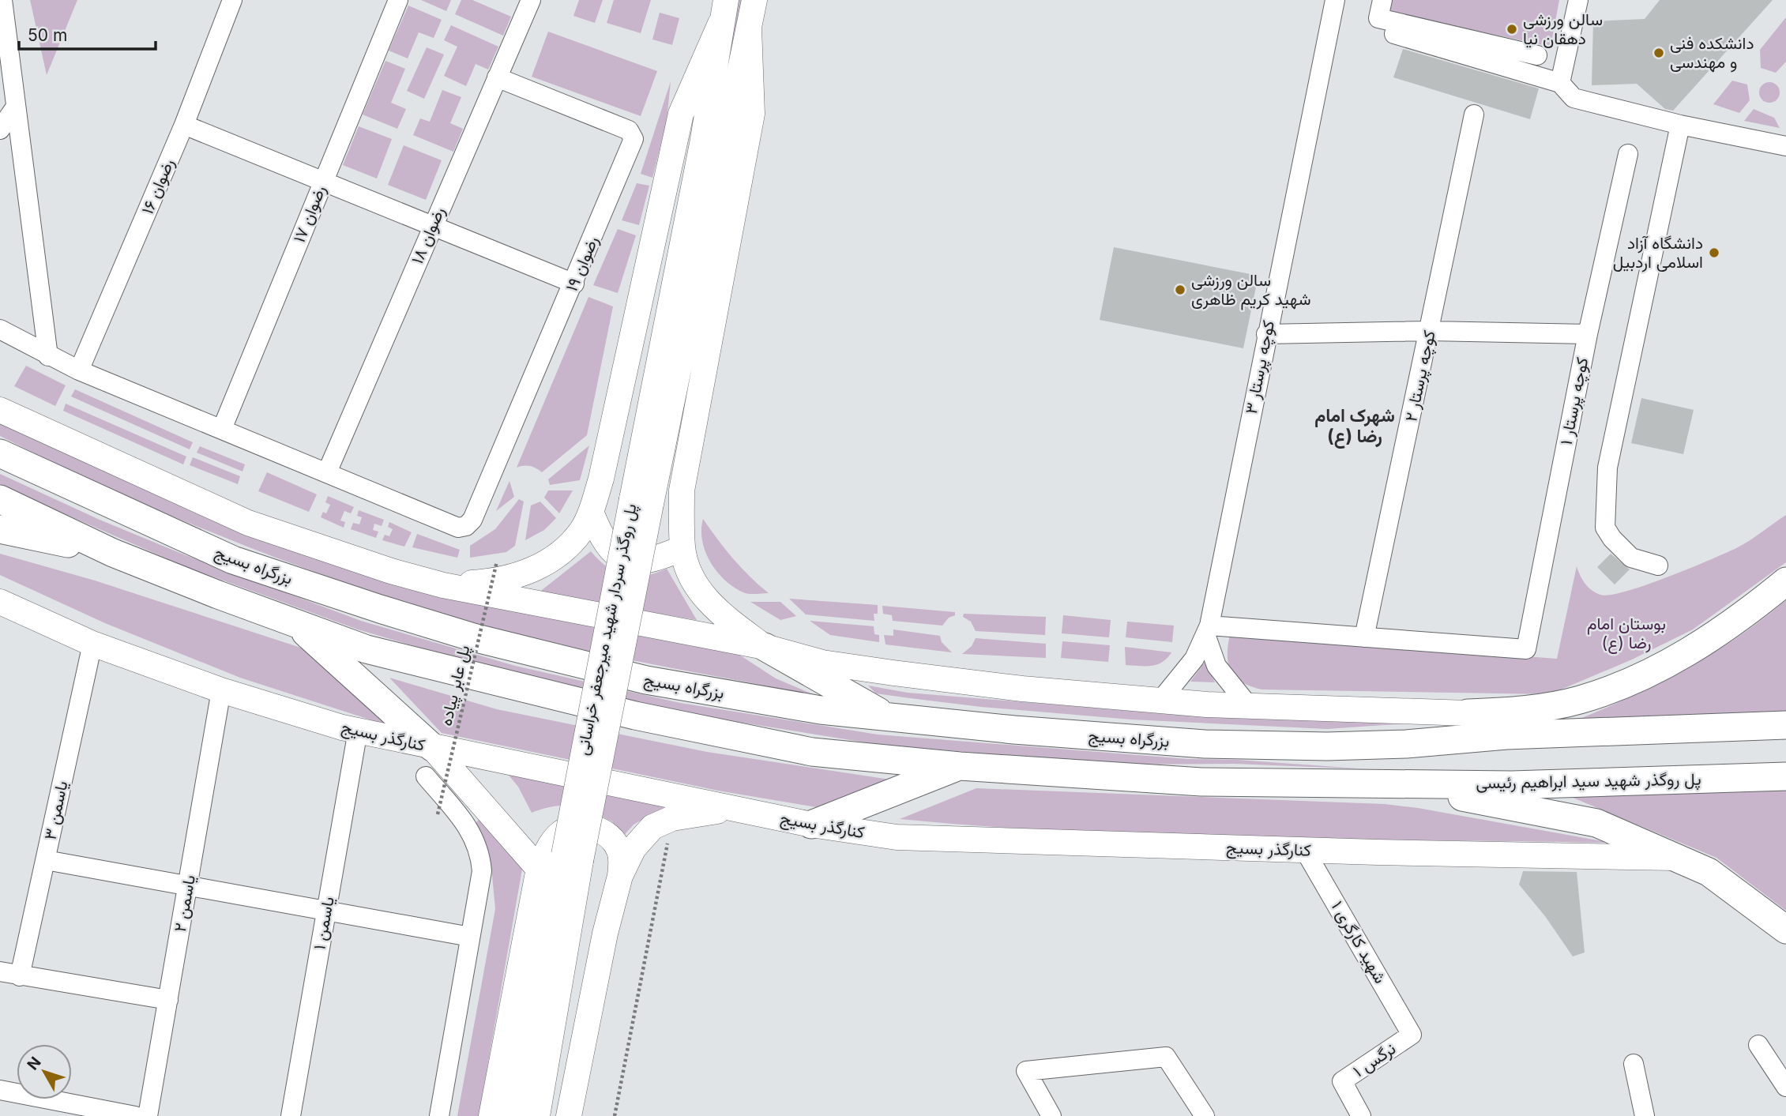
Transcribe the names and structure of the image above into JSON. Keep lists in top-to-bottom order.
{
  "streets": {
    "highway": ["بزرگراه بسیج", "پل روگذر شهید سید ابراهیم رئیسی"],
    "main road": ["پل روگذر سردار شهید میرجعفر خراسانی", "کنارگذر بسیج"],
    "street": [
      "رضوان ۱۶",
      "رضوان ۱۷",
      "رضوان ۱۸",
      "رضوان ۱۹",
      "کوچه پرستار ۳",
      "کوچه پرستار ۲",
      "کوچه پرستار ۱",
      "یاسمن ۳",
      "یاسمن ۲",
      "یاسمن ۱",
      "شهید کارگری ۱",
      "نرگس ۱"
    ],
    "path": ["پل عابر پیاده"]
  },
  "crossings": [
    ["رضوان ۱۸", "رضوان ۱۹"],
    ["کوچه پرستار ۲", "کوچه پرستار ۱"],
    ["کنارگذر بسیج", "یاسمن ۳"],
    ["کنارگذر بسیج", "یاسمن ۲"],
    ["کنارگذر بسیج", "یاسمن ۱"],
    ["کنارگذر بسیج", "شهید کارگری ۱"],
    ["شهید کارگری ۱", "نرگس ۱"]
  ],
  "districts": ["شهرک امام رضا (ع)"],
  "parks": ["بوستان امام رضا (ع)"],
  "places": [
    "سالن ورزشی دهقان نیا",
    "دانشکده فنی و مهندسی",
    "دانشگاه آزاد اسلامی اردبیل",
    "سالن ورزشی شهید کریم ظاهری"
  ],
  "scale_bar": "50 m",
  "north": "top left"
}
